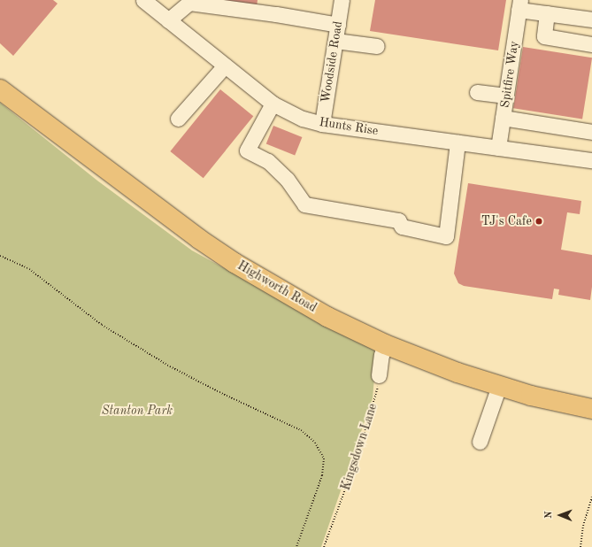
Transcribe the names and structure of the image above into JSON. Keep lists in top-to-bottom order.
{
  "streets": {
    "main road": ["Highworth Road"],
    "street": ["Woodside Road", "Spitfire Way", "Hunts Rise"],
    "path": ["Kingsdown Lane"]
  },
  "crossings": [
    ["Woodside Road", "Hunts Rise"],
    ["Spitfire Way", "Hunts Rise"]
  ],
  "parks": ["Stanton Park"],
  "places": ["TJ's Cafe"],
  "north": "left"
}
